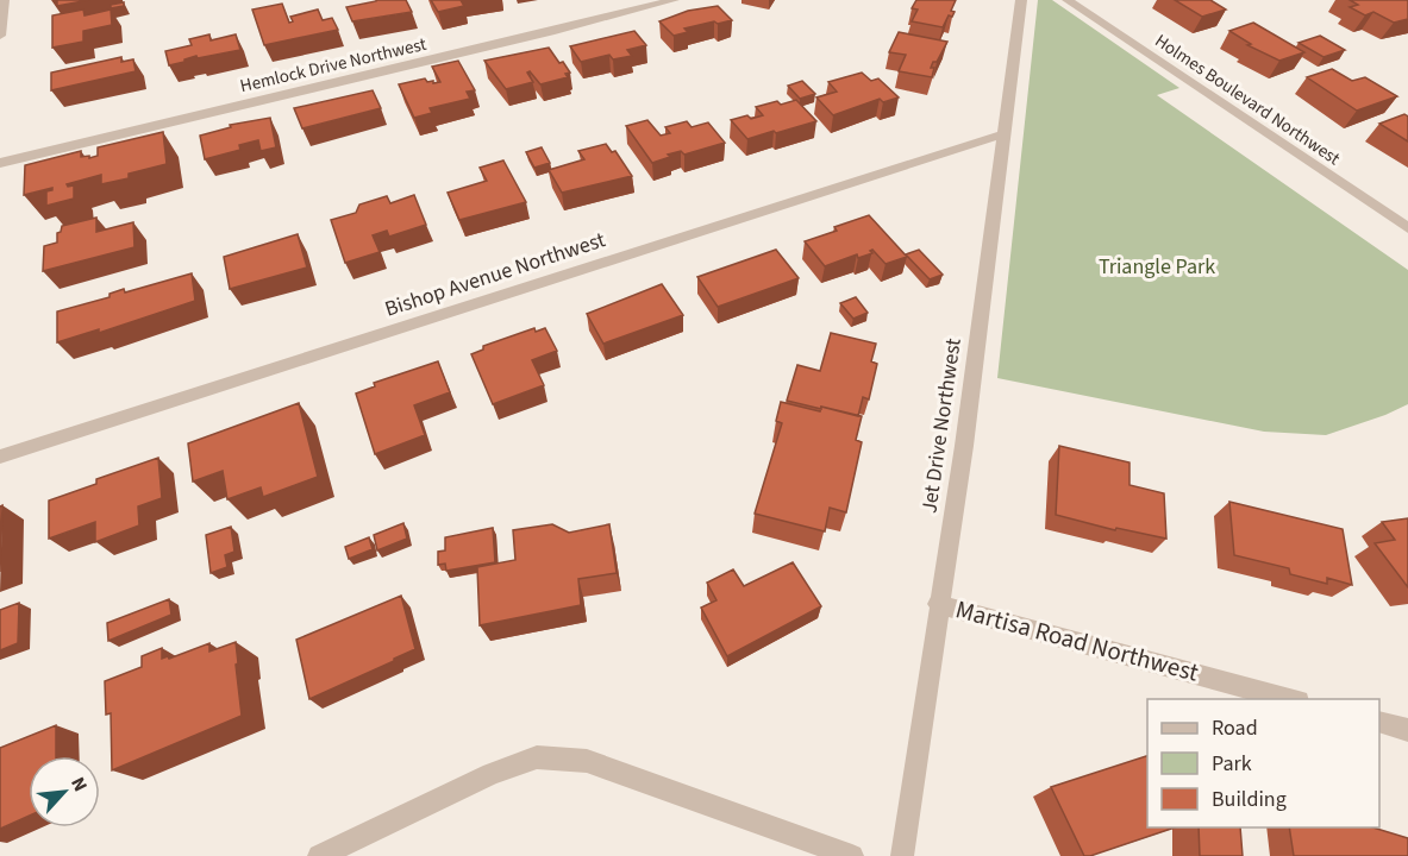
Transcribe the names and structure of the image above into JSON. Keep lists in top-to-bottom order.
{
  "streets": {
    "street": [
      "Hemlock Drive Northwest",
      "Holmes Boulevard Northwest",
      "Bishop Avenue Northwest",
      "Jet Drive Northwest",
      "Martisa Road Northwest"
    ]
  },
  "crossings": [
    ["Bishop Avenue Northwest", "Jet Drive Northwest"],
    ["Jet Drive Northwest", "Martisa Road Northwest"]
  ],
  "parks": ["Triangle Park"],
  "legend": ["Road", "Park", "Building"],
  "north": "top right"
}
